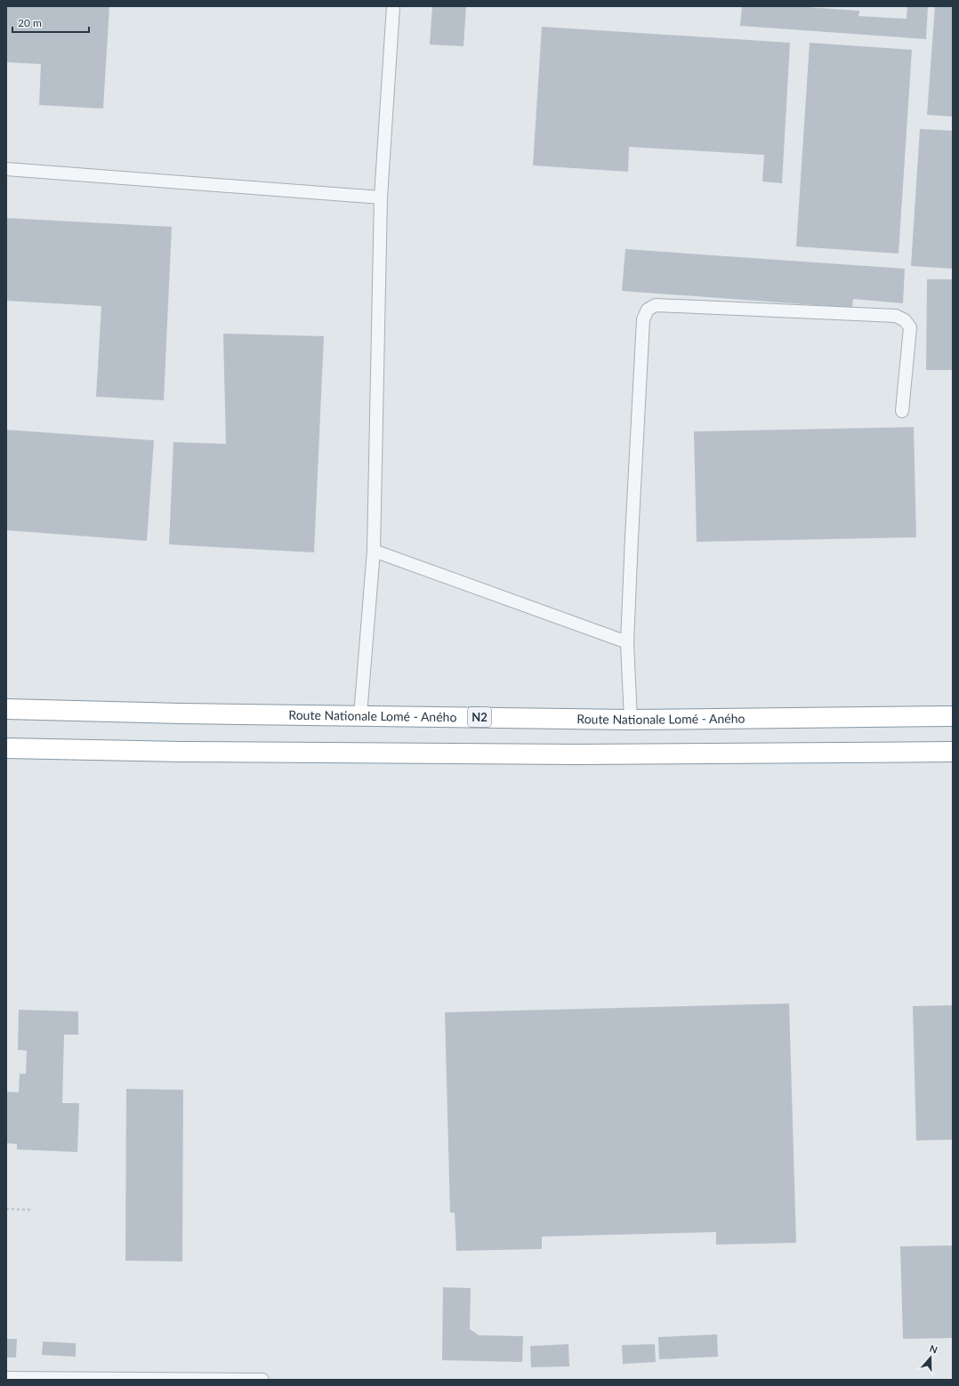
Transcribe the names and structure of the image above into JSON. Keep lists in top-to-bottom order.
{
  "streets": {
    "highway": ["Route Nationale Lomé - Aného", "N2"]
  },
  "scale_bar": "20 m",
  "north": "top"
}
